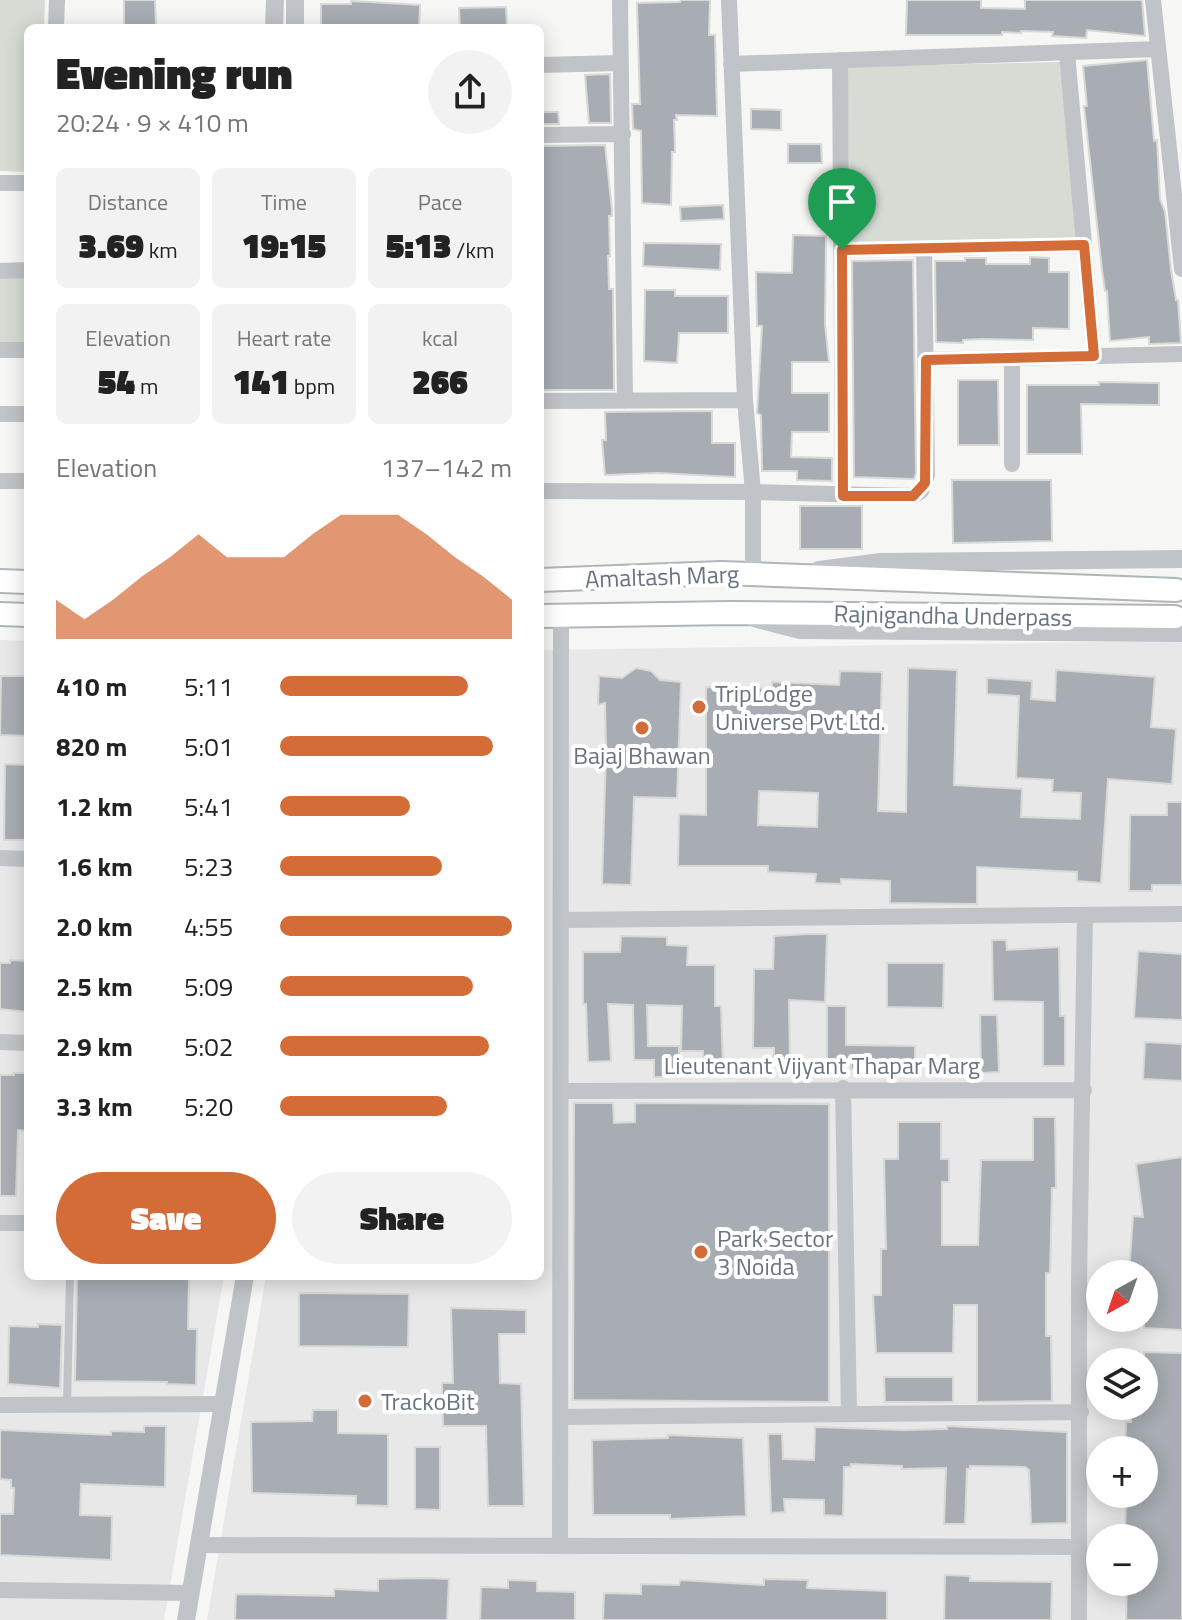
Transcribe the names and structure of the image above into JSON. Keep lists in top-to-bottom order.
{
  "streets": {
    "main road": ["Amaltash Marg", "Rajnigandha Underpass"],
    "street": ["Lieutenant Vijyant Thapar Marg"]
  },
  "crossings": [
    ["Amaltash Marg", "Rajnigandha Underpass"]
  ],
  "places": [
    "TripLodge Universe Pvt Ltd.",
    "Bajaj Bhawan",
    "Park Sector 3 Noida",
    "TrackoBit"
  ],
  "north": "bottom left",
  "page": {
    "heading": ["Evening run", "20:24 · 9 × 410 m"],
    "stats": [
      ["Distance", "3.69 km"],
      ["Time", "19:15"],
      ["Pace", "5:13 /km"],
      ["Elevation", "54 m"],
      ["Heart rate", "141 bpm"],
      ["kcal", "266"]
    ],
    "chart": ["Elevation", "137–142 m"],
    "list": [
      {
        "name": "410 m",
        "note": "5:11"
      },
      {
        "name": "820 m",
        "note": "5:01"
      },
      {
        "name": "1.2 km",
        "note": "5:41"
      },
      {
        "name": "1.6 km",
        "note": "5:23"
      },
      {
        "name": "2.0 km",
        "note": "4:55"
      },
      {
        "name": "2.5 km",
        "note": "5:09"
      },
      {
        "name": "2.9 km",
        "note": "5:02"
      },
      {
        "name": "3.3 km",
        "note": "5:20"
      }
    ],
    "buttons": ["Save", "Share"],
    "map_buttons": ["+", "−"]
  }
}
